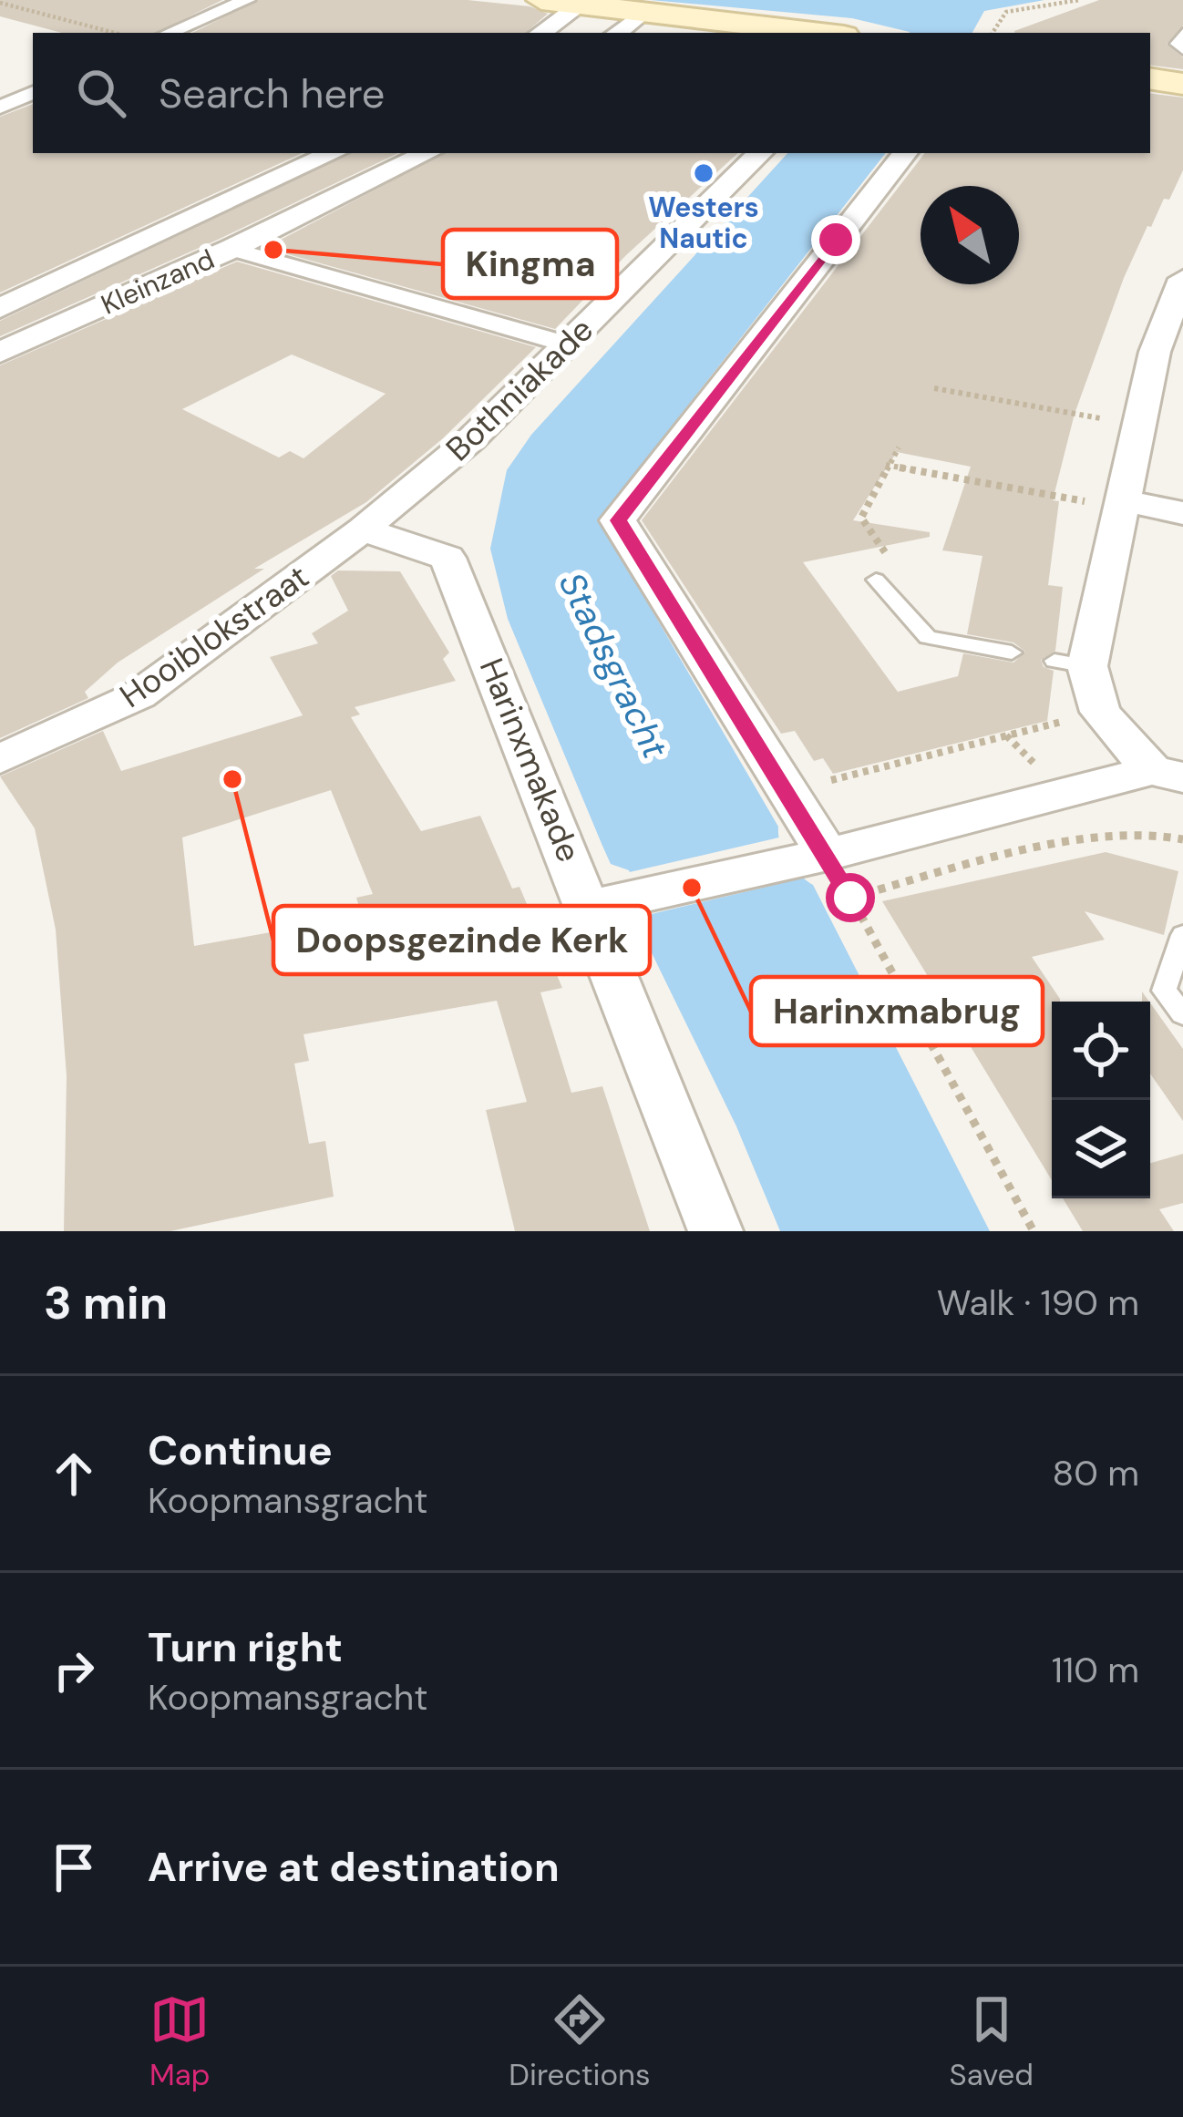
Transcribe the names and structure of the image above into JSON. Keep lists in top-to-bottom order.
{
  "streets": {
    "street": [
      "Kleinzand",
      "Bothniakade",
      "Hooiblokstraat",
      "Harinxmakade"
    ]
  },
  "crossings": [
    ["Bothniakade", "Hooiblokstraat"],
    ["Bothniakade", "Harinxmakade"],
    ["Hooiblokstraat", "Harinxmakade"]
  ],
  "water": ["Stadsgracht"],
  "places": [
    "Westers Nautic",
    "Kingma",
    "Doopsgezinde Kerk",
    "Harinxmabrug"
  ],
  "north": "top left",
  "page": {
    "search": "Search here",
    "heading": ["3 min", "Walk · 190 m"],
    "list": [
      ["Continue", "Koopmansgracht", "80 m"],
      ["Turn right", "Koopmansgracht", "110 m"],
      "Arrive at destination"
    ],
    "nav": ["Map", "Directions", "Saved"]
  }
}
